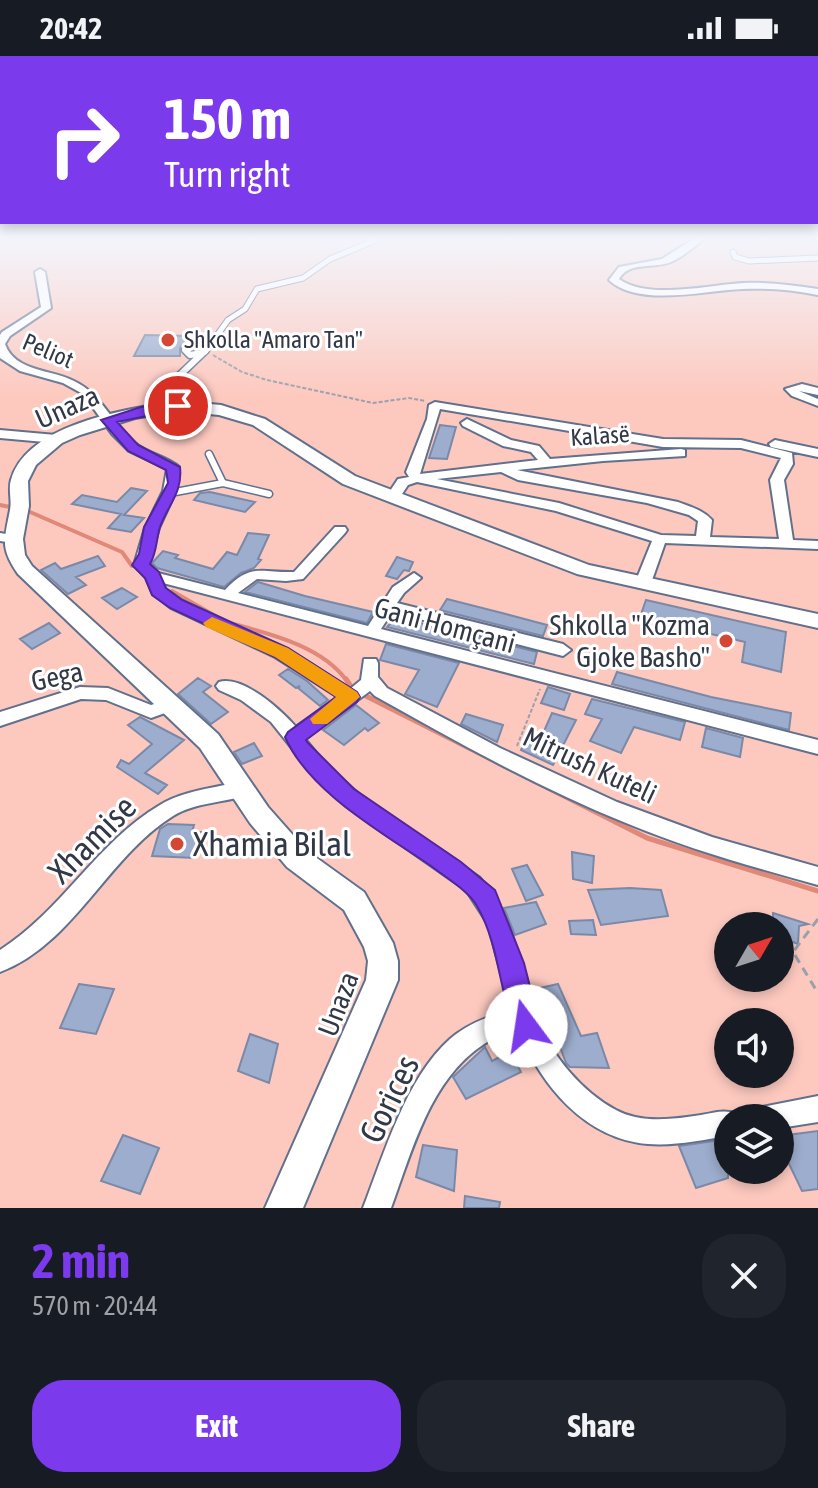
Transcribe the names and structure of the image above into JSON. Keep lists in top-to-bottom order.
{
  "streets": {
    "main road": ["Unaza"],
    "street": [
      "Peliot",
      "Kalasë",
      "Gani Homçani",
      "Gega",
      "Mitrush Kuteli",
      "Xhamise",
      "Gorices"
    ]
  },
  "crossings": [
    ["Peliot", "Unaza"],
    ["Unaza", "Gega"],
    ["Unaza", "Xhamise"]
  ],
  "places": ["Shkolla \"Amaro Tan\"", "Shkolla \"Kozma Gjoke Basho\"", "Xhamia Bilal"],
  "north": "top right",
  "page": {
    "status": "20:42",
    "turn": ["150 m", "Turn right"],
    "heading": ["2 min", "570 m · 20:44"],
    "buttons": ["Exit", "Share"]
  }
}
